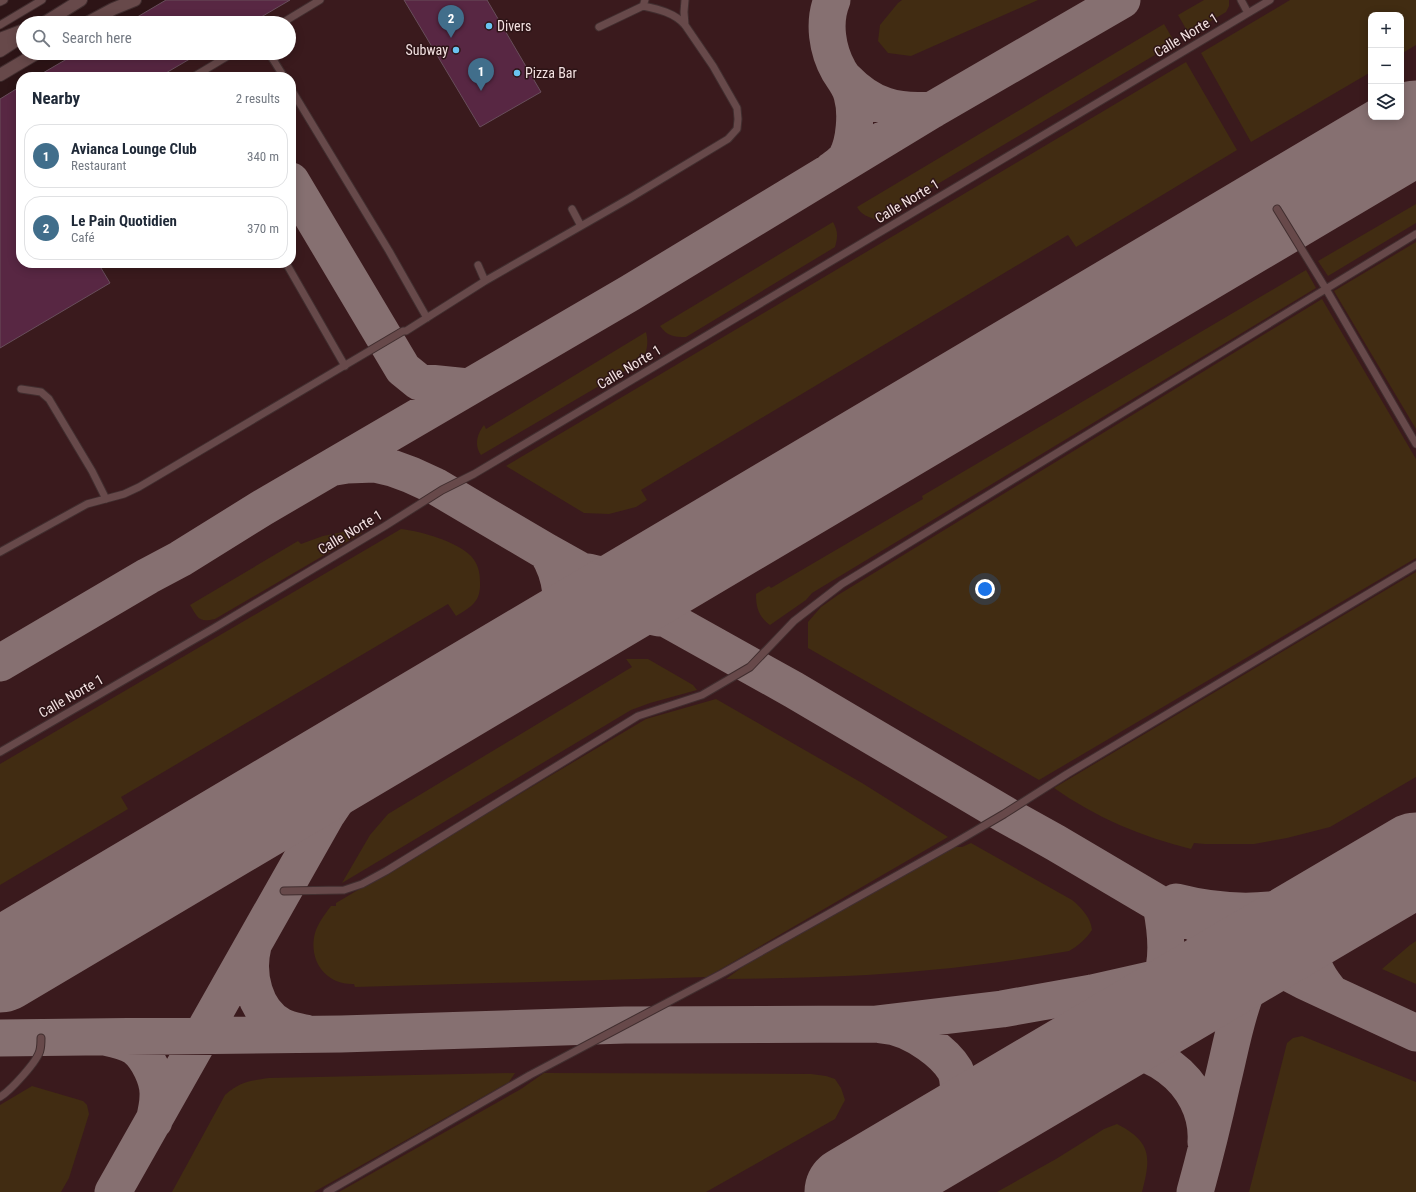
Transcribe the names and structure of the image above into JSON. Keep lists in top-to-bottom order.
{
  "streets": {
    "lane": ["Calle Norte 1"]
  },
  "places": ["Divers", "Subway", "Pizza Bar"],
  "page": {
    "pins": ["2", "1"],
    "map_buttons": ["+", "−"],
    "search": "Search here",
    "heading": ["Nearby", "2 results"],
    "list": [
      {
        "mark": "1",
        "name": "Avianca Lounge Club",
        "note": "Restaurant",
        "value": "340 m"
      },
      {
        "mark": "2",
        "name": "Le Pain Quotidien",
        "note": "Café",
        "value": "370 m"
      }
    ]
  }
}
